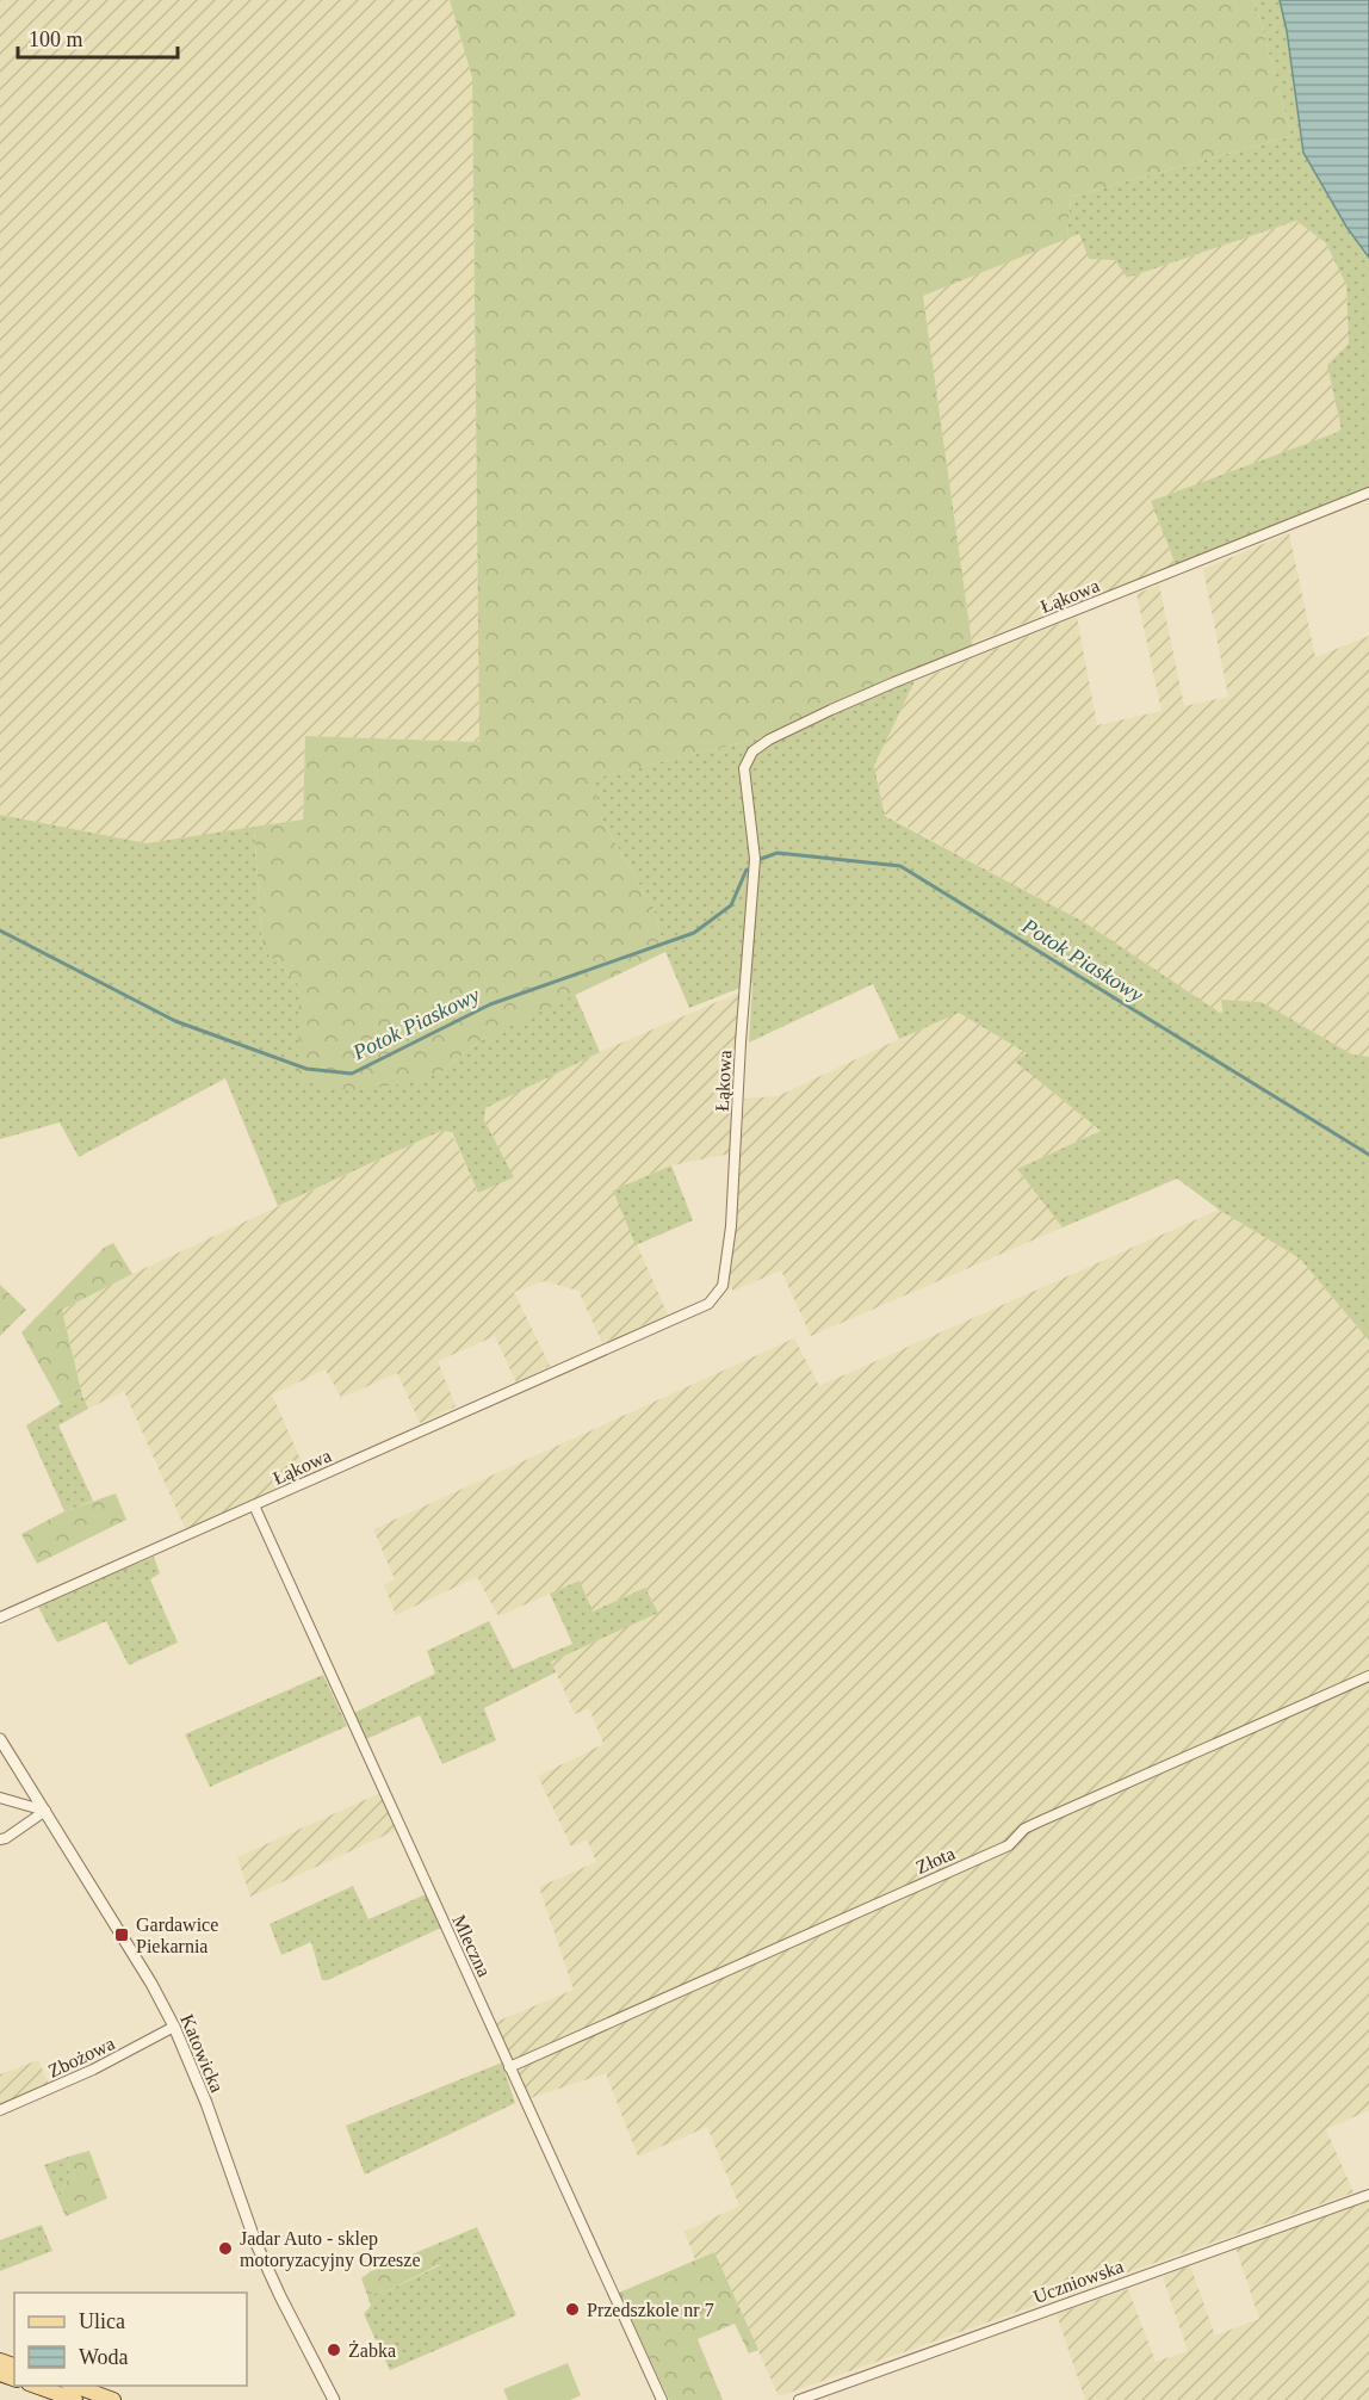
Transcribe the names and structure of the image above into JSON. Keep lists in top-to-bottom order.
{
  "streets": {
    "street": [
      "Łąkowa",
      "Złota",
      "Mleczna",
      "Katowicka",
      "Zbożowa",
      "Uczniowska"
    ]
  },
  "crossings": [
    ["Łąkowa", "Mleczna"],
    ["Złota", "Mleczna"],
    ["Katowicka", "Zbożowa"]
  ],
  "water": ["Potok Piaskowy"],
  "places": {
    "transit": ["Gardawice Piekarnia"],
    "other": ["Jadar Auto - sklep motoryzacyjny Orzesze", "Przedszkole nr 7", "Żabka"]
  },
  "legend": ["Ulica", "Woda"],
  "scale_bar": "100 m"
}
